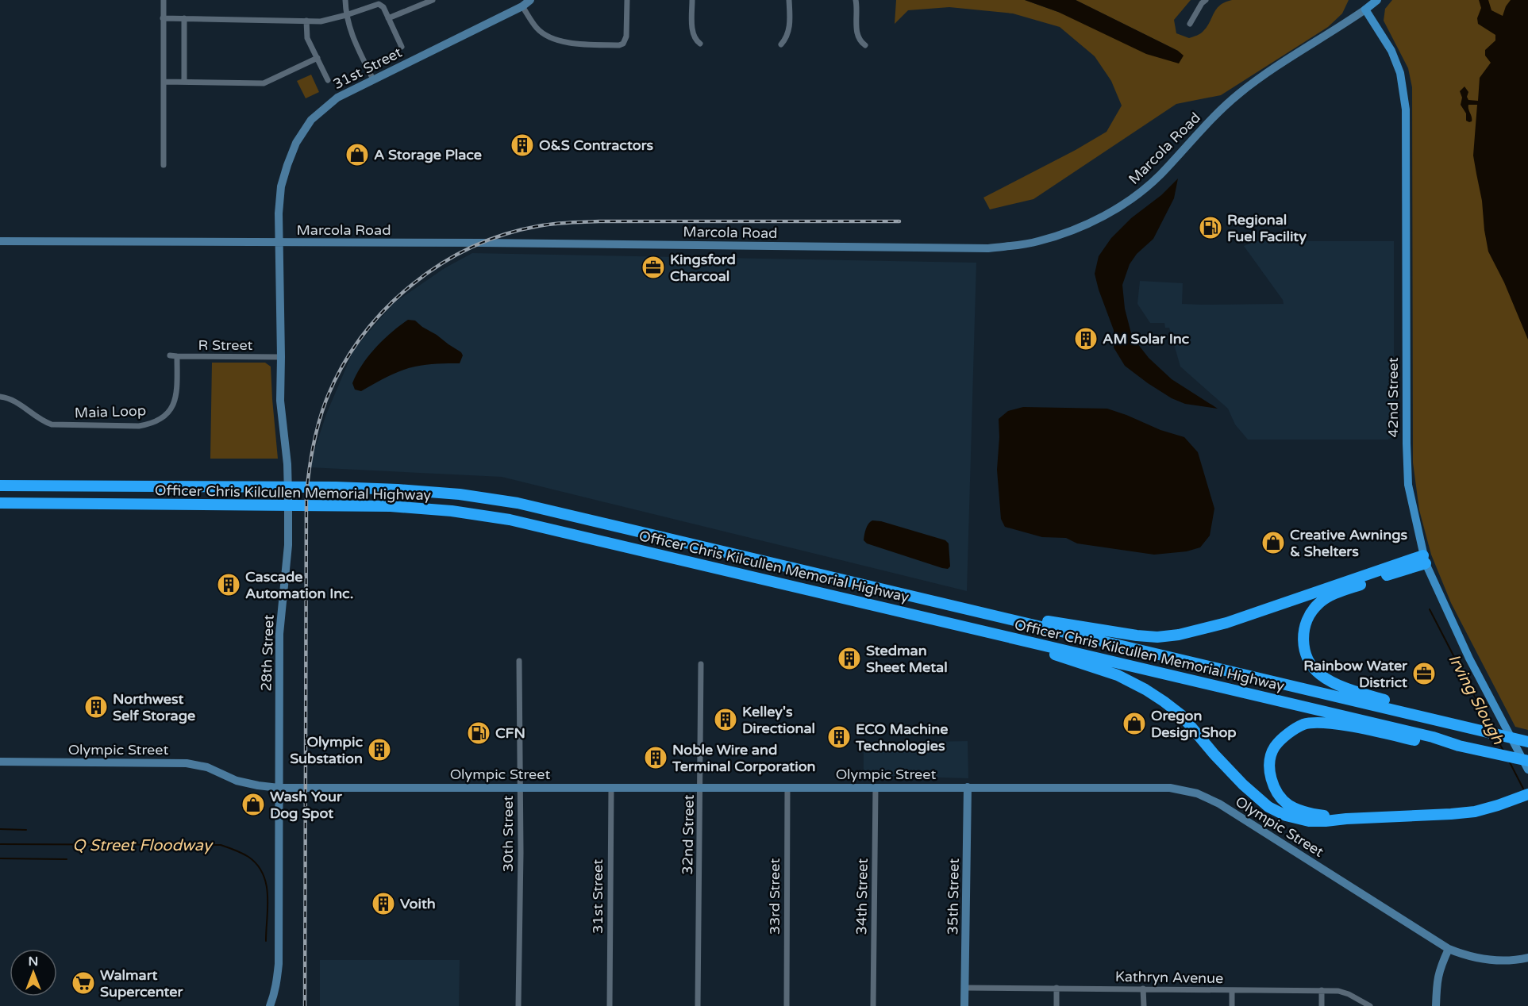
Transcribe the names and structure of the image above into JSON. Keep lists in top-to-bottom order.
{
  "streets": {
    "highway": ["Officer Chris Kilcullen Memorial Highway"],
    "main road": [
      "31st Street",
      "Marcola Road",
      "42nd Street",
      "28th Street",
      "Olympic Street",
      "35th Street"
    ],
    "street": [
      "R Street",
      "Maia Loop",
      "30th Street",
      "32nd Street",
      "33rd Street",
      "34th Street",
      "Kathryn Avenue"
    ]
  },
  "crossings": [
    ["31st Street", "Marcola Road"],
    ["31st Street", "28th Street"],
    ["31st Street", "Olympic Street"],
    ["Marcola Road", "42nd Street"],
    ["Marcola Road", "28th Street"],
    ["R Street", "Maia Loop"],
    ["R Street", "28th Street"],
    ["28th Street", "Olympic Street"],
    ["Olympic Street", "30th Street"],
    ["Olympic Street", "32nd Street"],
    ["Olympic Street", "33rd Street"],
    ["Olympic Street", "34th Street"],
    ["Olympic Street", "35th Street"],
    ["35th Street", "Kathryn Avenue"]
  ],
  "water": ["Irving Slough", "Q Street Floodway"],
  "places": {
    "building": [
      "O&S Contractors",
      "AM Solar Inc",
      "Cascade Automation Inc.",
      "Stedman Sheet Metal",
      "Northwest Self Storage",
      "Kelley's Directional",
      "ECO Machine Technologies",
      "Olympic Substation",
      "Noble Wire and Terminal Corporation",
      "Voith"
    ],
    "shop": [
      "A Storage Place",
      "Creative Awnings & Shelters",
      "Oregon Design Shop",
      "Wash Your Dog Spot"
    ],
    "fuel station": ["Regional Fuel Facility", "CFN"],
    "office": ["Kingsford Charcoal", "Rainbow Water District"],
    "supermarket": ["Walmart Supercenter"]
  },
  "north": "top"
}
